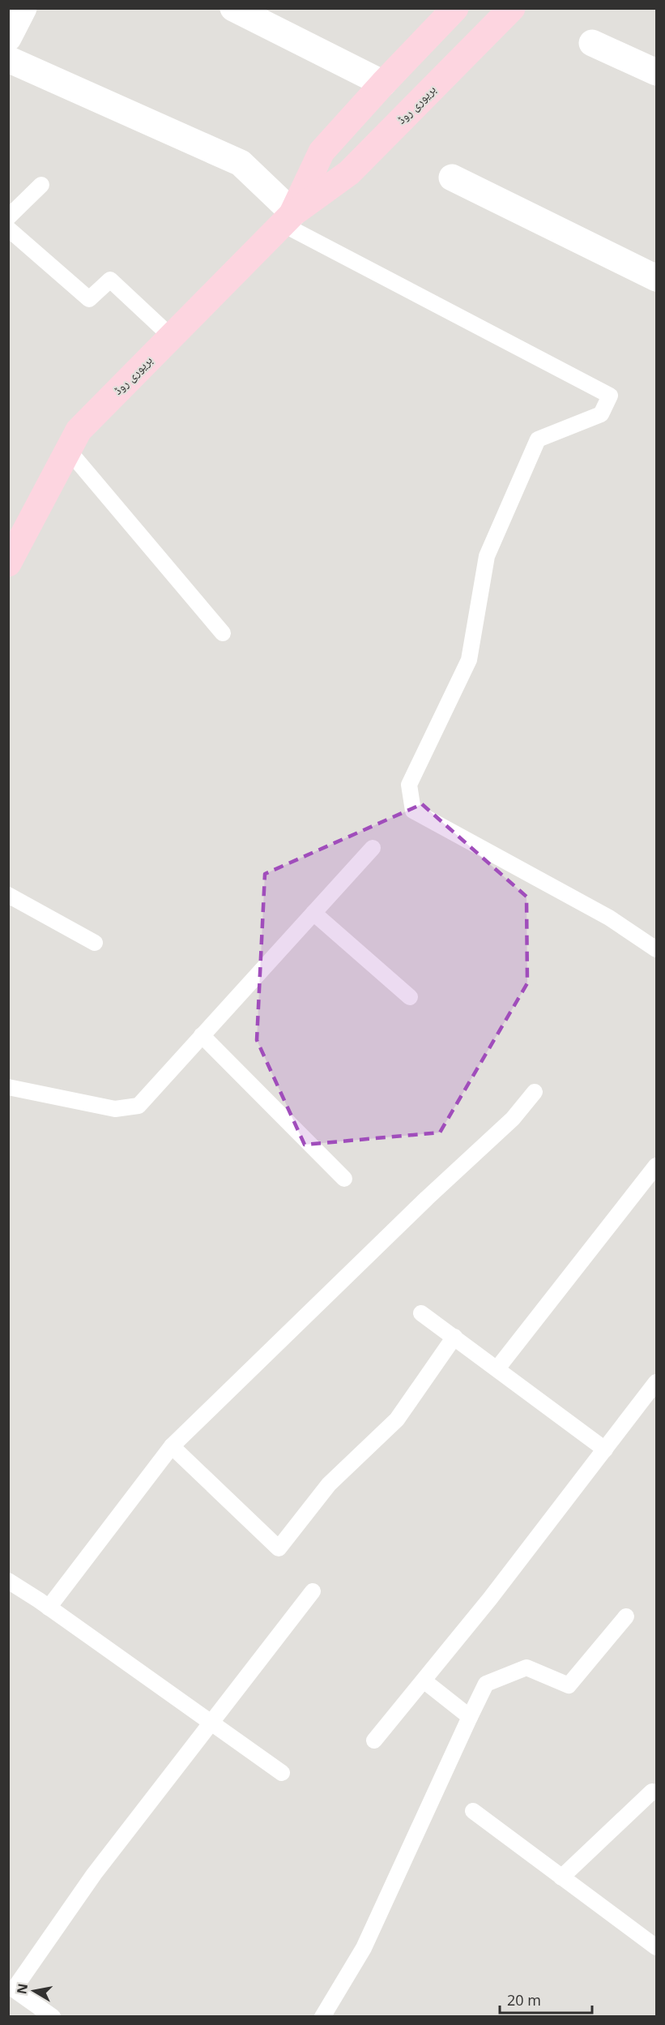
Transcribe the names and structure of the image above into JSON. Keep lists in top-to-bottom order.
{
  "streets": {
    "main road": ["بریوری روڈ"]
  },
  "scale_bar": "20 m",
  "north": "left"
}
